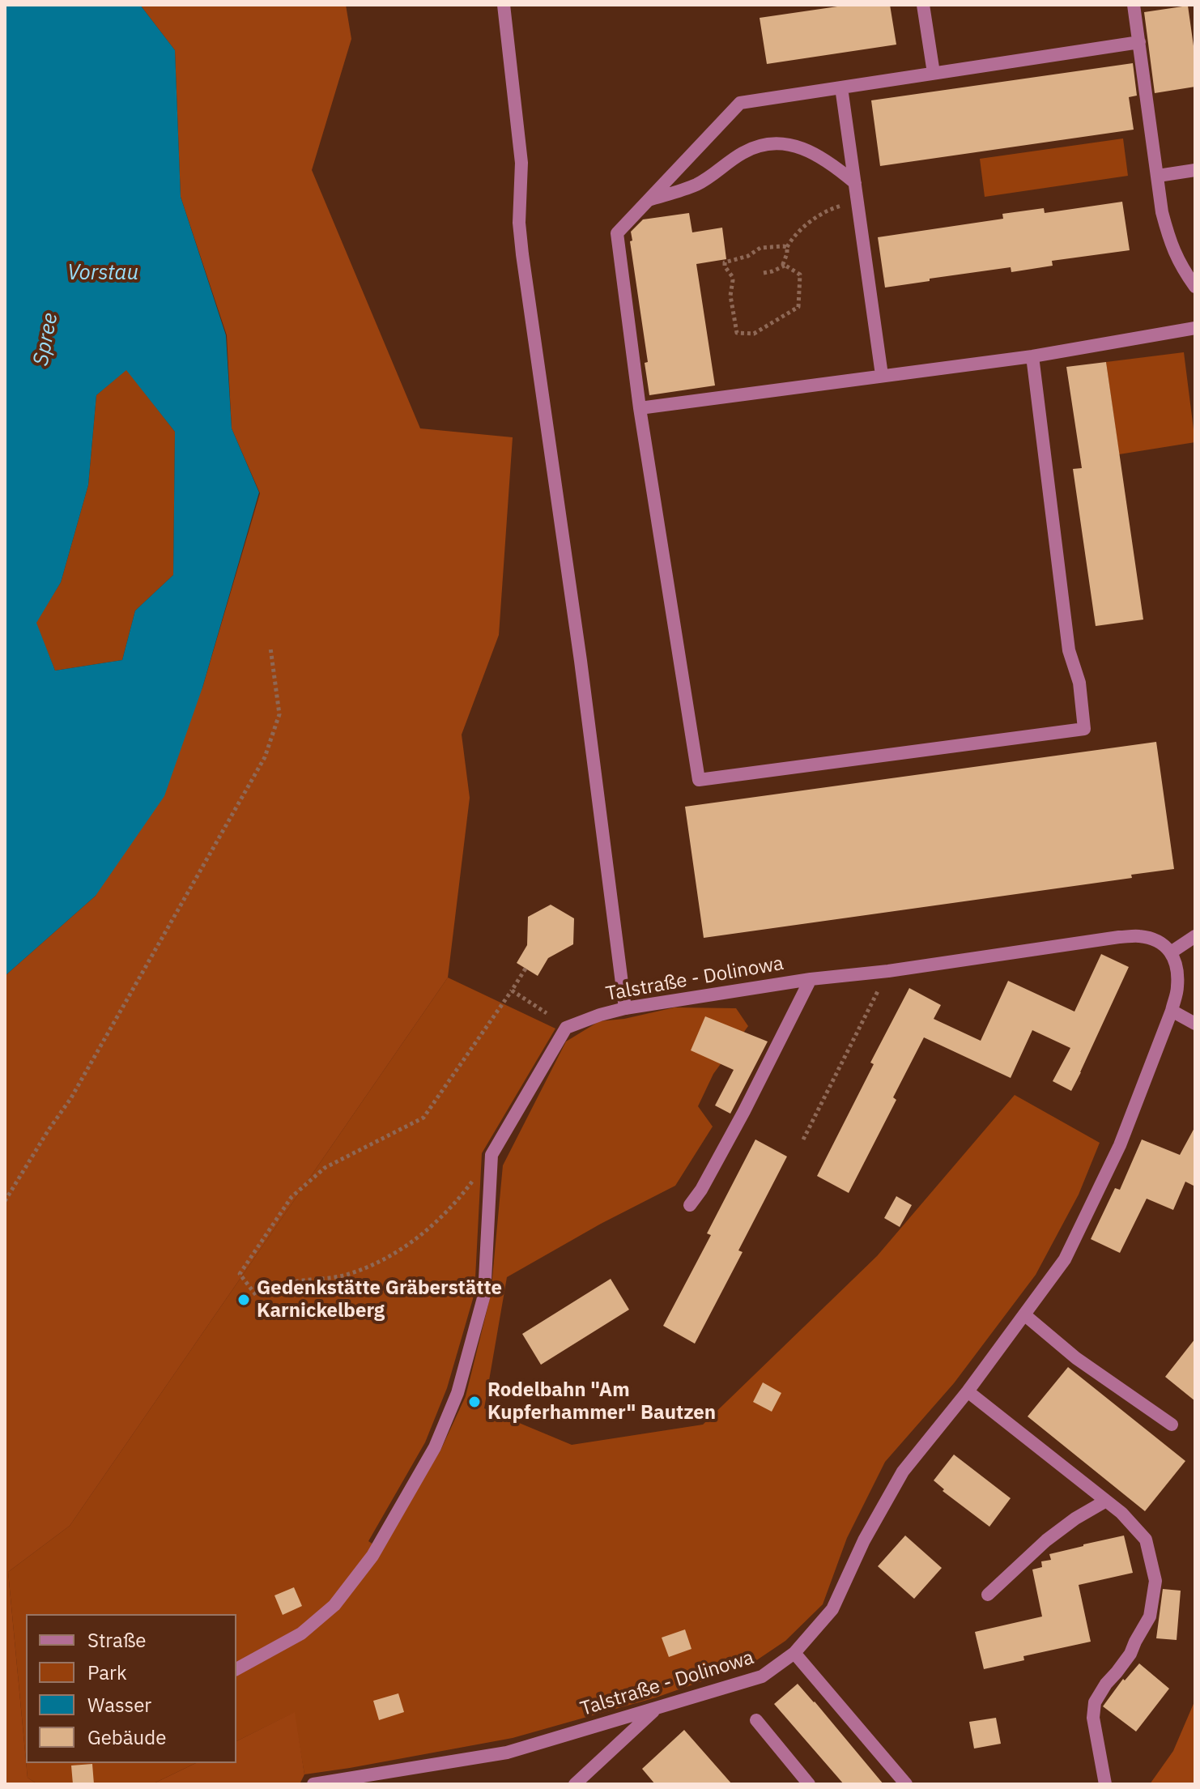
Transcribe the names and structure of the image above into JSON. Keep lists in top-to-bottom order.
{
  "streets": {
    "street": ["Talstraße - Dolinowa"]
  },
  "water": ["Vorstau", "Spree"],
  "places": ["Gedenkstätte Gräberstätte Karnickelberg", "Rodelbahn \"Am Kupferhammer\" Bautzen"],
  "legend": [
    "Straße",
    "Park",
    "Wasser",
    "Gebäude"
  ]
}
